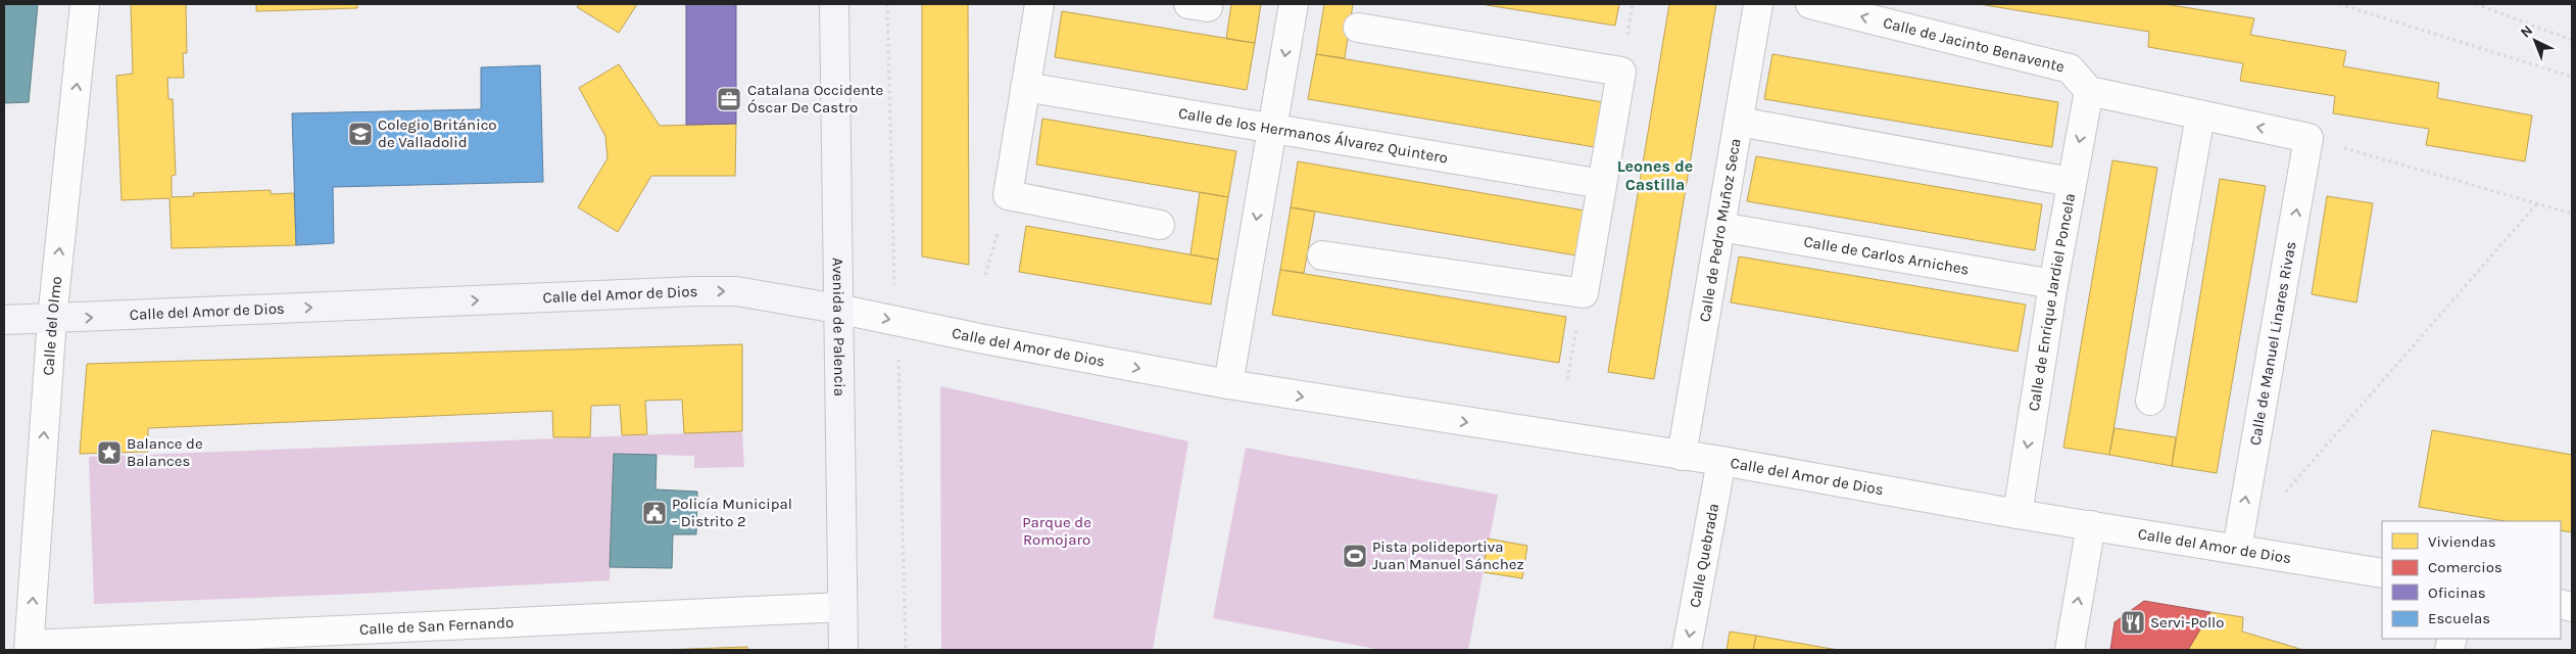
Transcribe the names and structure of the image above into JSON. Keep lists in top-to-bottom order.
{
  "streets": {
    "street": [
      "Calle de Jacinto Benavente",
      "Calle de los Hermanos Álvarez Quintero",
      "Calle de Pedro Muñoz Seca",
      "Calle de Carlos Arniches",
      "Calle del Amor de Dios",
      "Calle de Enrique Jardiel Poncela",
      "Calle del Olmo",
      "Avenida de Palencia",
      "Calle de Manuel Linares Rivas",
      "Calle Quebrada",
      "Calle de San Fernando"
    ]
  },
  "crossings": [
    ["Calle de Jacinto Benavente", "Calle de Enrique Jardiel Poncela"],
    ["Calle de Pedro Muñoz Seca", "Calle de Carlos Arniches"],
    ["Calle de Pedro Muñoz Seca", "Calle del Amor de Dios"],
    ["Calle de Carlos Arniches", "Calle de Enrique Jardiel Poncela"],
    ["Calle del Amor de Dios", "Calle de Enrique Jardiel Poncela"],
    ["Calle del Amor de Dios", "Calle del Olmo"],
    ["Calle del Amor de Dios", "Avenida de Palencia"],
    ["Calle del Amor de Dios", "Calle de Manuel Linares Rivas"],
    ["Calle del Amor de Dios", "Calle Quebrada"],
    ["Calle del Olmo", "Calle de San Fernando"],
    ["Avenida de Palencia", "Calle de San Fernando"]
  ],
  "one_way": ["Calle del Amor de Dios", "Calle del Olmo", "Calle Quebrada"],
  "districts": ["Leones de Castilla"],
  "parks": ["Parque de Romojaro"],
  "places": {
    "office": ["Catalana Occidente Óscar De Castro"],
    "school or university": ["Colegio Británico de Valladolid"],
    "place": ["Balance de Balances"],
    "public building": ["Policía Municipal - Distrito 2"],
    "sports": ["Pista polideportiva Juan Manuel Sánchez"],
    "restaurant": ["Servi-Pollo"]
  },
  "legend": [
    "Viviendas",
    "Comercios",
    "Oficinas",
    "Escuelas"
  ],
  "north": "top left"
}
